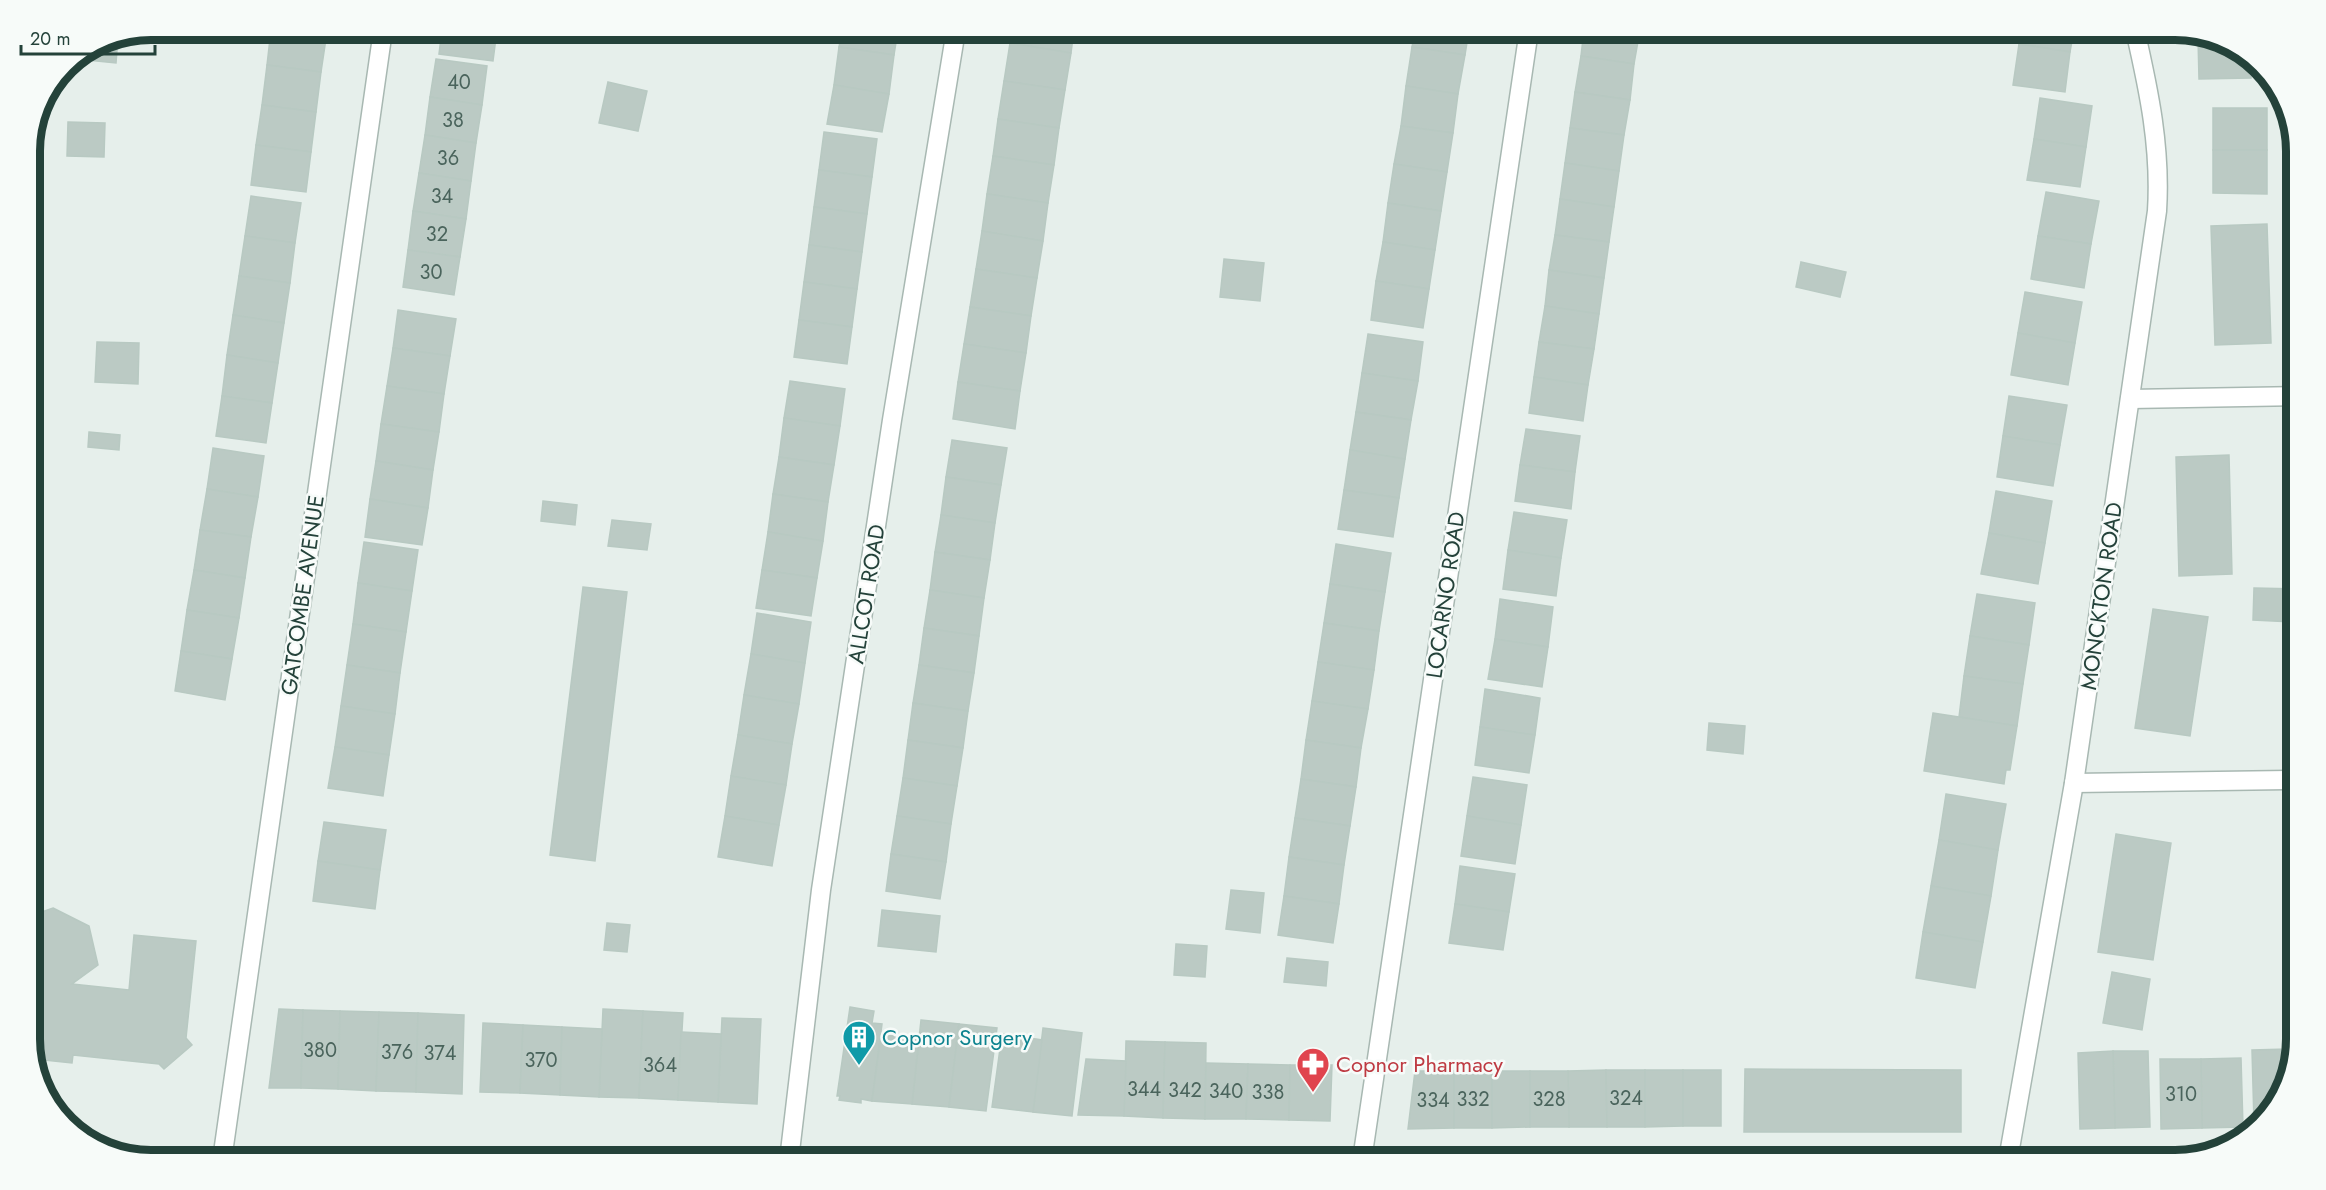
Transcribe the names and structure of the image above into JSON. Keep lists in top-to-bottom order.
{
  "streets": {
    "street": [
      "ALLCOT ROAD",
      "GATCOMBE AVENUE",
      "LOCARNO ROAD",
      "MONCKTON ROAD"
    ]
  },
  "places": {
    "building": ["Copnor Surgery"],
    "pharmacy": ["Copnor Pharmacy"]
  },
  "house_numbers": [
    "40",
    "38",
    "36",
    "34",
    "32",
    "30",
    "380",
    "376",
    "374",
    "370",
    "364",
    "344",
    "342",
    "340",
    "338",
    "310",
    "324",
    "332",
    "328",
    "334"
  ],
  "scale_bar": "20 m"
}
